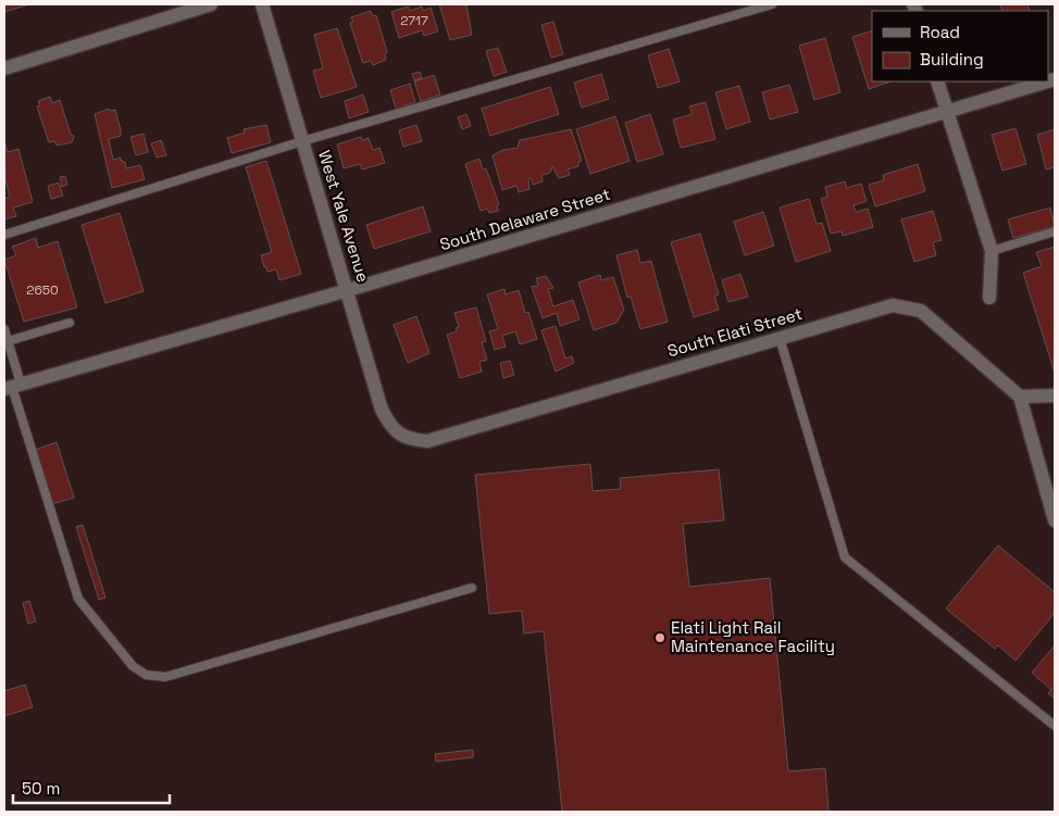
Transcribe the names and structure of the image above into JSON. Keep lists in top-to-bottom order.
{
  "streets": {
    "street": ["West Yale Avenue", "South Delaware Street", "South Elati Street"]
  },
  "crossings": [
    ["West Yale Avenue", "South Delaware Street"],
    ["West Yale Avenue", "South Elati Street"]
  ],
  "places": ["Elati Light Rail Maintenance Facility"],
  "house_numbers": ["2717", "2650"],
  "legend": ["Road", "Building"],
  "scale_bar": "50 m"
}
